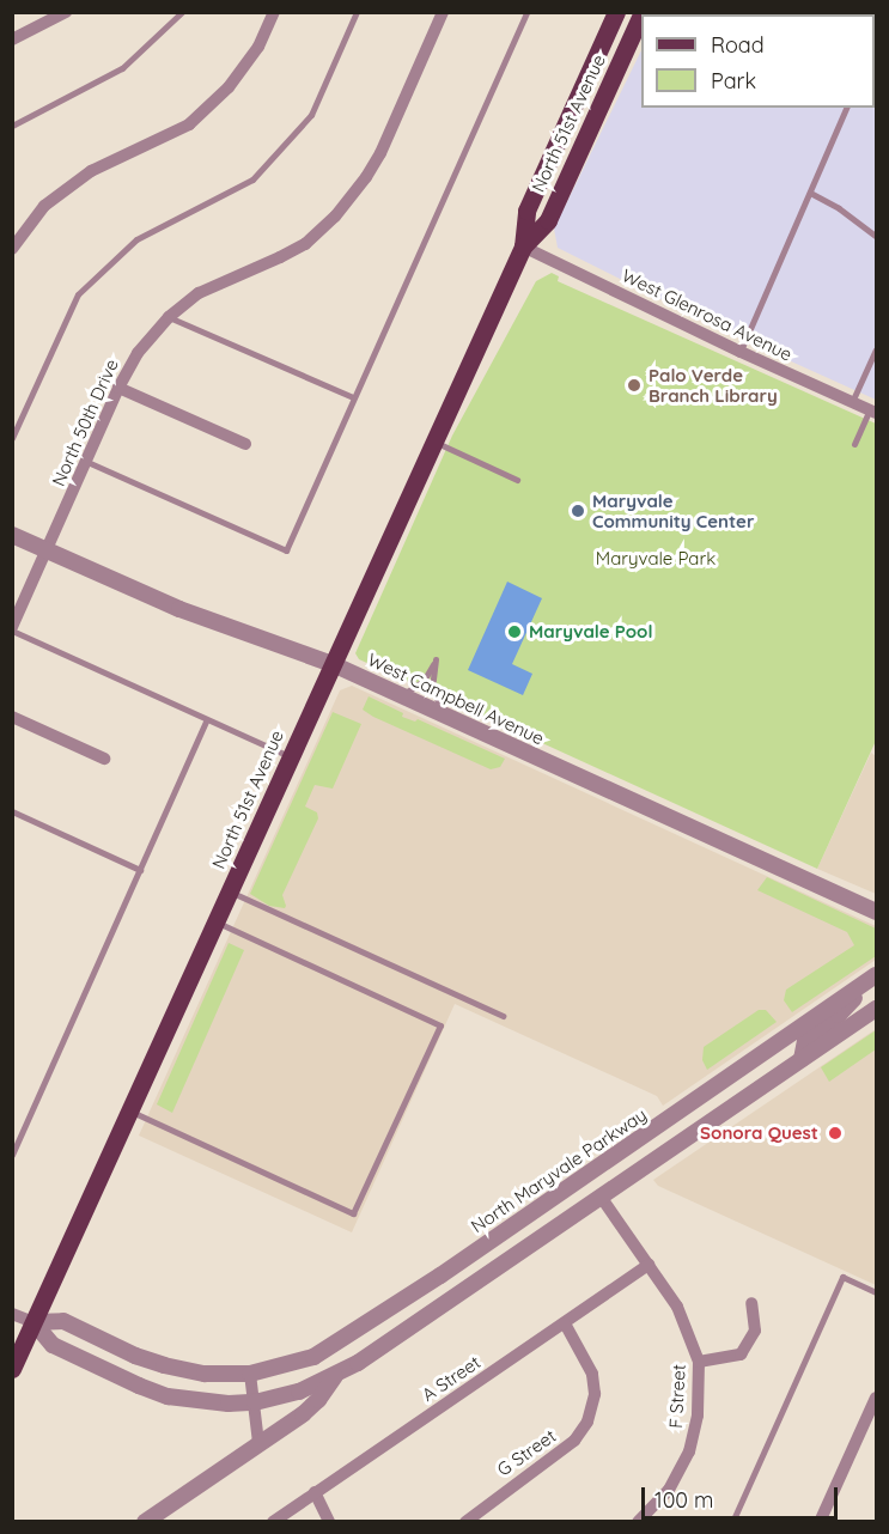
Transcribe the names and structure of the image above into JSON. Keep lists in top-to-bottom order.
{
  "streets": {
    "main road": ["North 51st Avenue"],
    "street": [
      "West Glenrosa Avenue",
      "North 50th Drive",
      "West Campbell Avenue",
      "North Maryvale Parkway",
      "A Street",
      "F Street",
      "G Street"
    ]
  },
  "crossings": [
    ["North 51st Avenue", "West Glenrosa Avenue"],
    ["North 51st Avenue", "West Campbell Avenue"],
    ["North 51st Avenue", "North Maryvale Parkway"],
    ["North 50th Drive", "West Campbell Avenue"],
    ["A Street", "F Street"],
    ["A Street", "G Street"]
  ],
  "parks": ["Maryvale Park"],
  "places": [
    "Palo Verde Branch Library",
    "Maryvale Community Center",
    "Maryvale Pool",
    "Sonora Quest"
  ],
  "legend": ["Road", "Park"],
  "scale_bar": "100 m"
}
